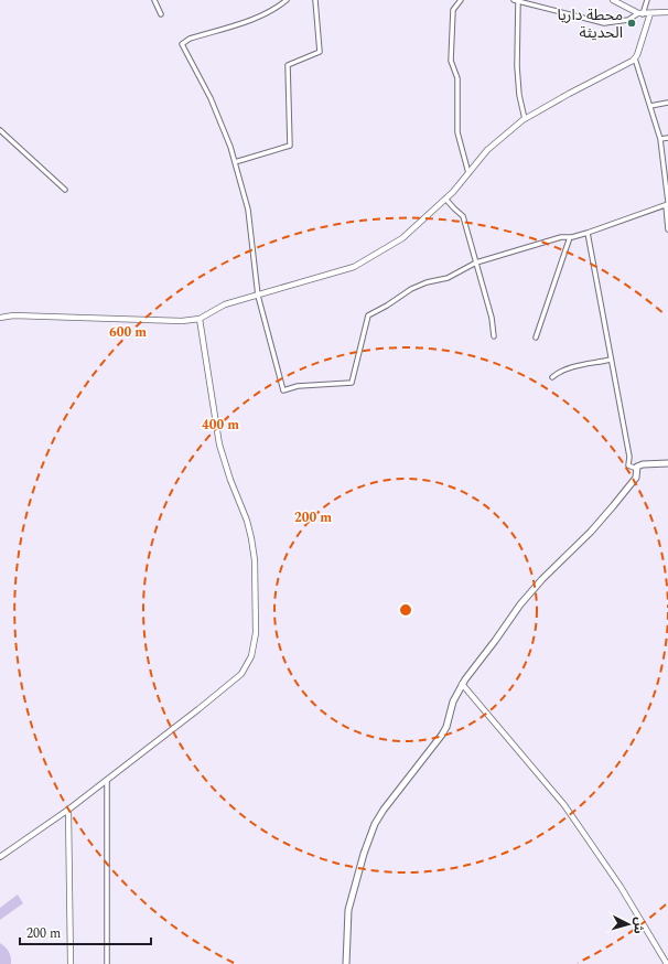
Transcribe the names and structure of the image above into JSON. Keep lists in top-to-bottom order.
{
  "places": ["محطة داريا الحديثة"],
  "scale_bar": "200 m",
  "north": "right",
  "rings": ["600 m", "400 m", "200 m"]
}
